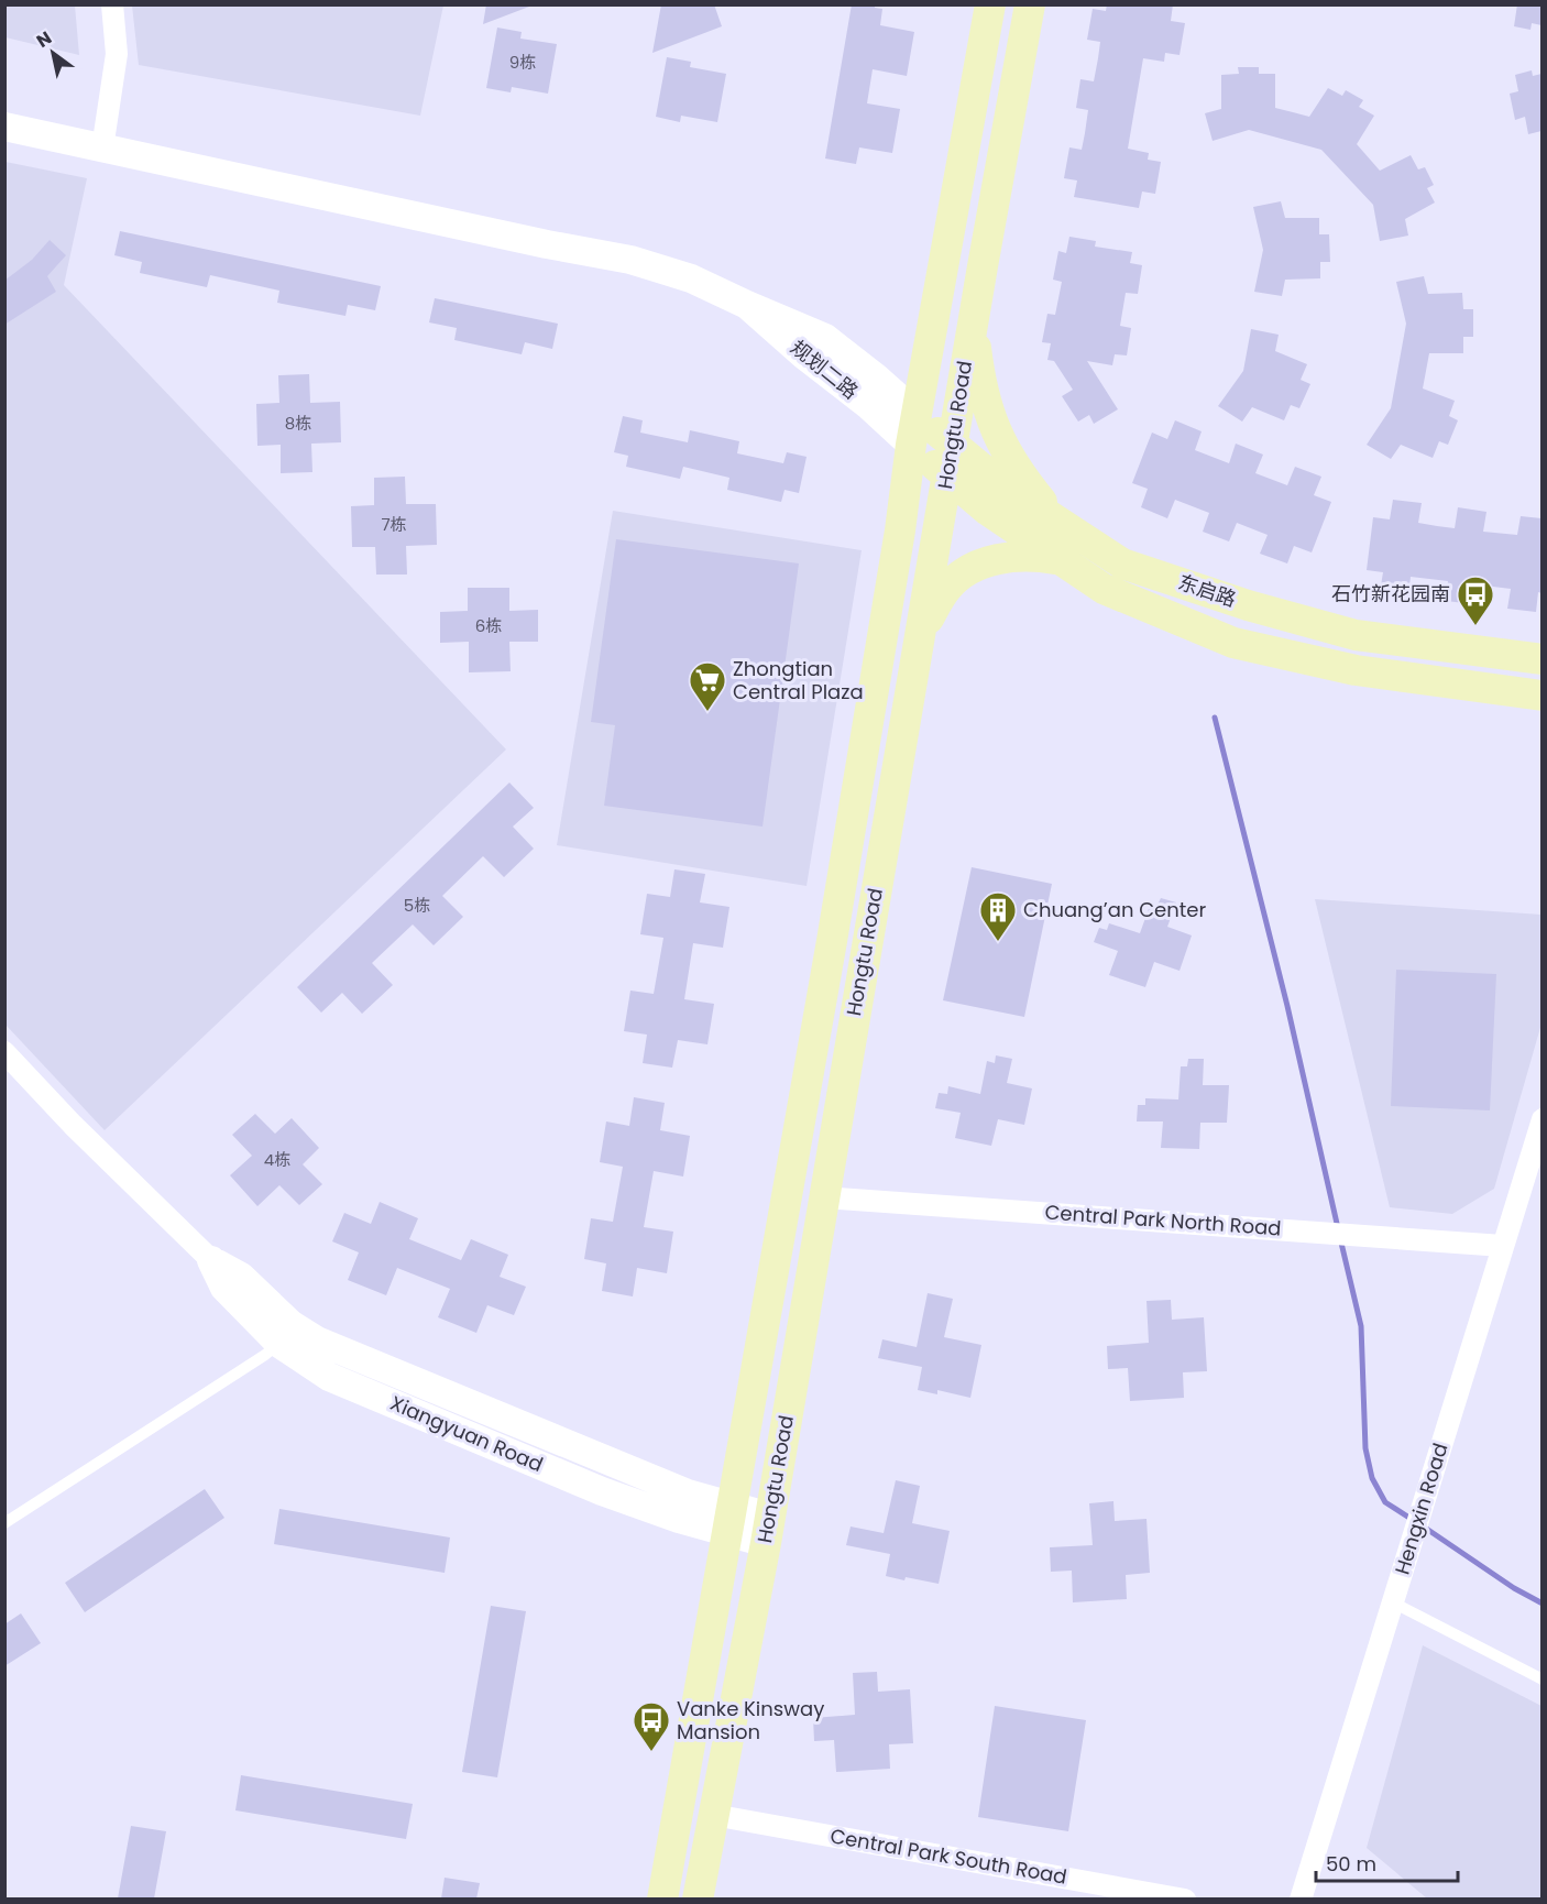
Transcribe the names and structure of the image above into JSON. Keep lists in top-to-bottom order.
{
  "streets": {
    "main road": ["规划二路", "Hongtu Road", "东启路"],
    "street": [
      "Central Park North Road",
      "Xiangyuan Road",
      "Hengxin Road",
      "Central Park South Road"
    ]
  },
  "crossings": [
    ["规划二路", "Hongtu Road"],
    ["规划二路", "东启路"],
    ["Hongtu Road", "东启路"],
    ["Hongtu Road", "Central Park North Road"],
    ["Hongtu Road", "Xiangyuan Road"],
    ["Hongtu Road", "Central Park South Road"],
    ["Central Park North Road", "Hengxin Road"]
  ],
  "places": {
    "bus stop": ["石竹新花园南", "Vanke Kinsway Mansion"],
    "supermarket": ["Zhongtian Central Plaza"],
    "building": ["Chuang’an Center"]
  },
  "house_numbers": [
    "9栋",
    "8栋",
    "7栋",
    "6栋",
    "5栋",
    "4栋"
  ],
  "scale_bar": "50 m",
  "north": "top left"
}
